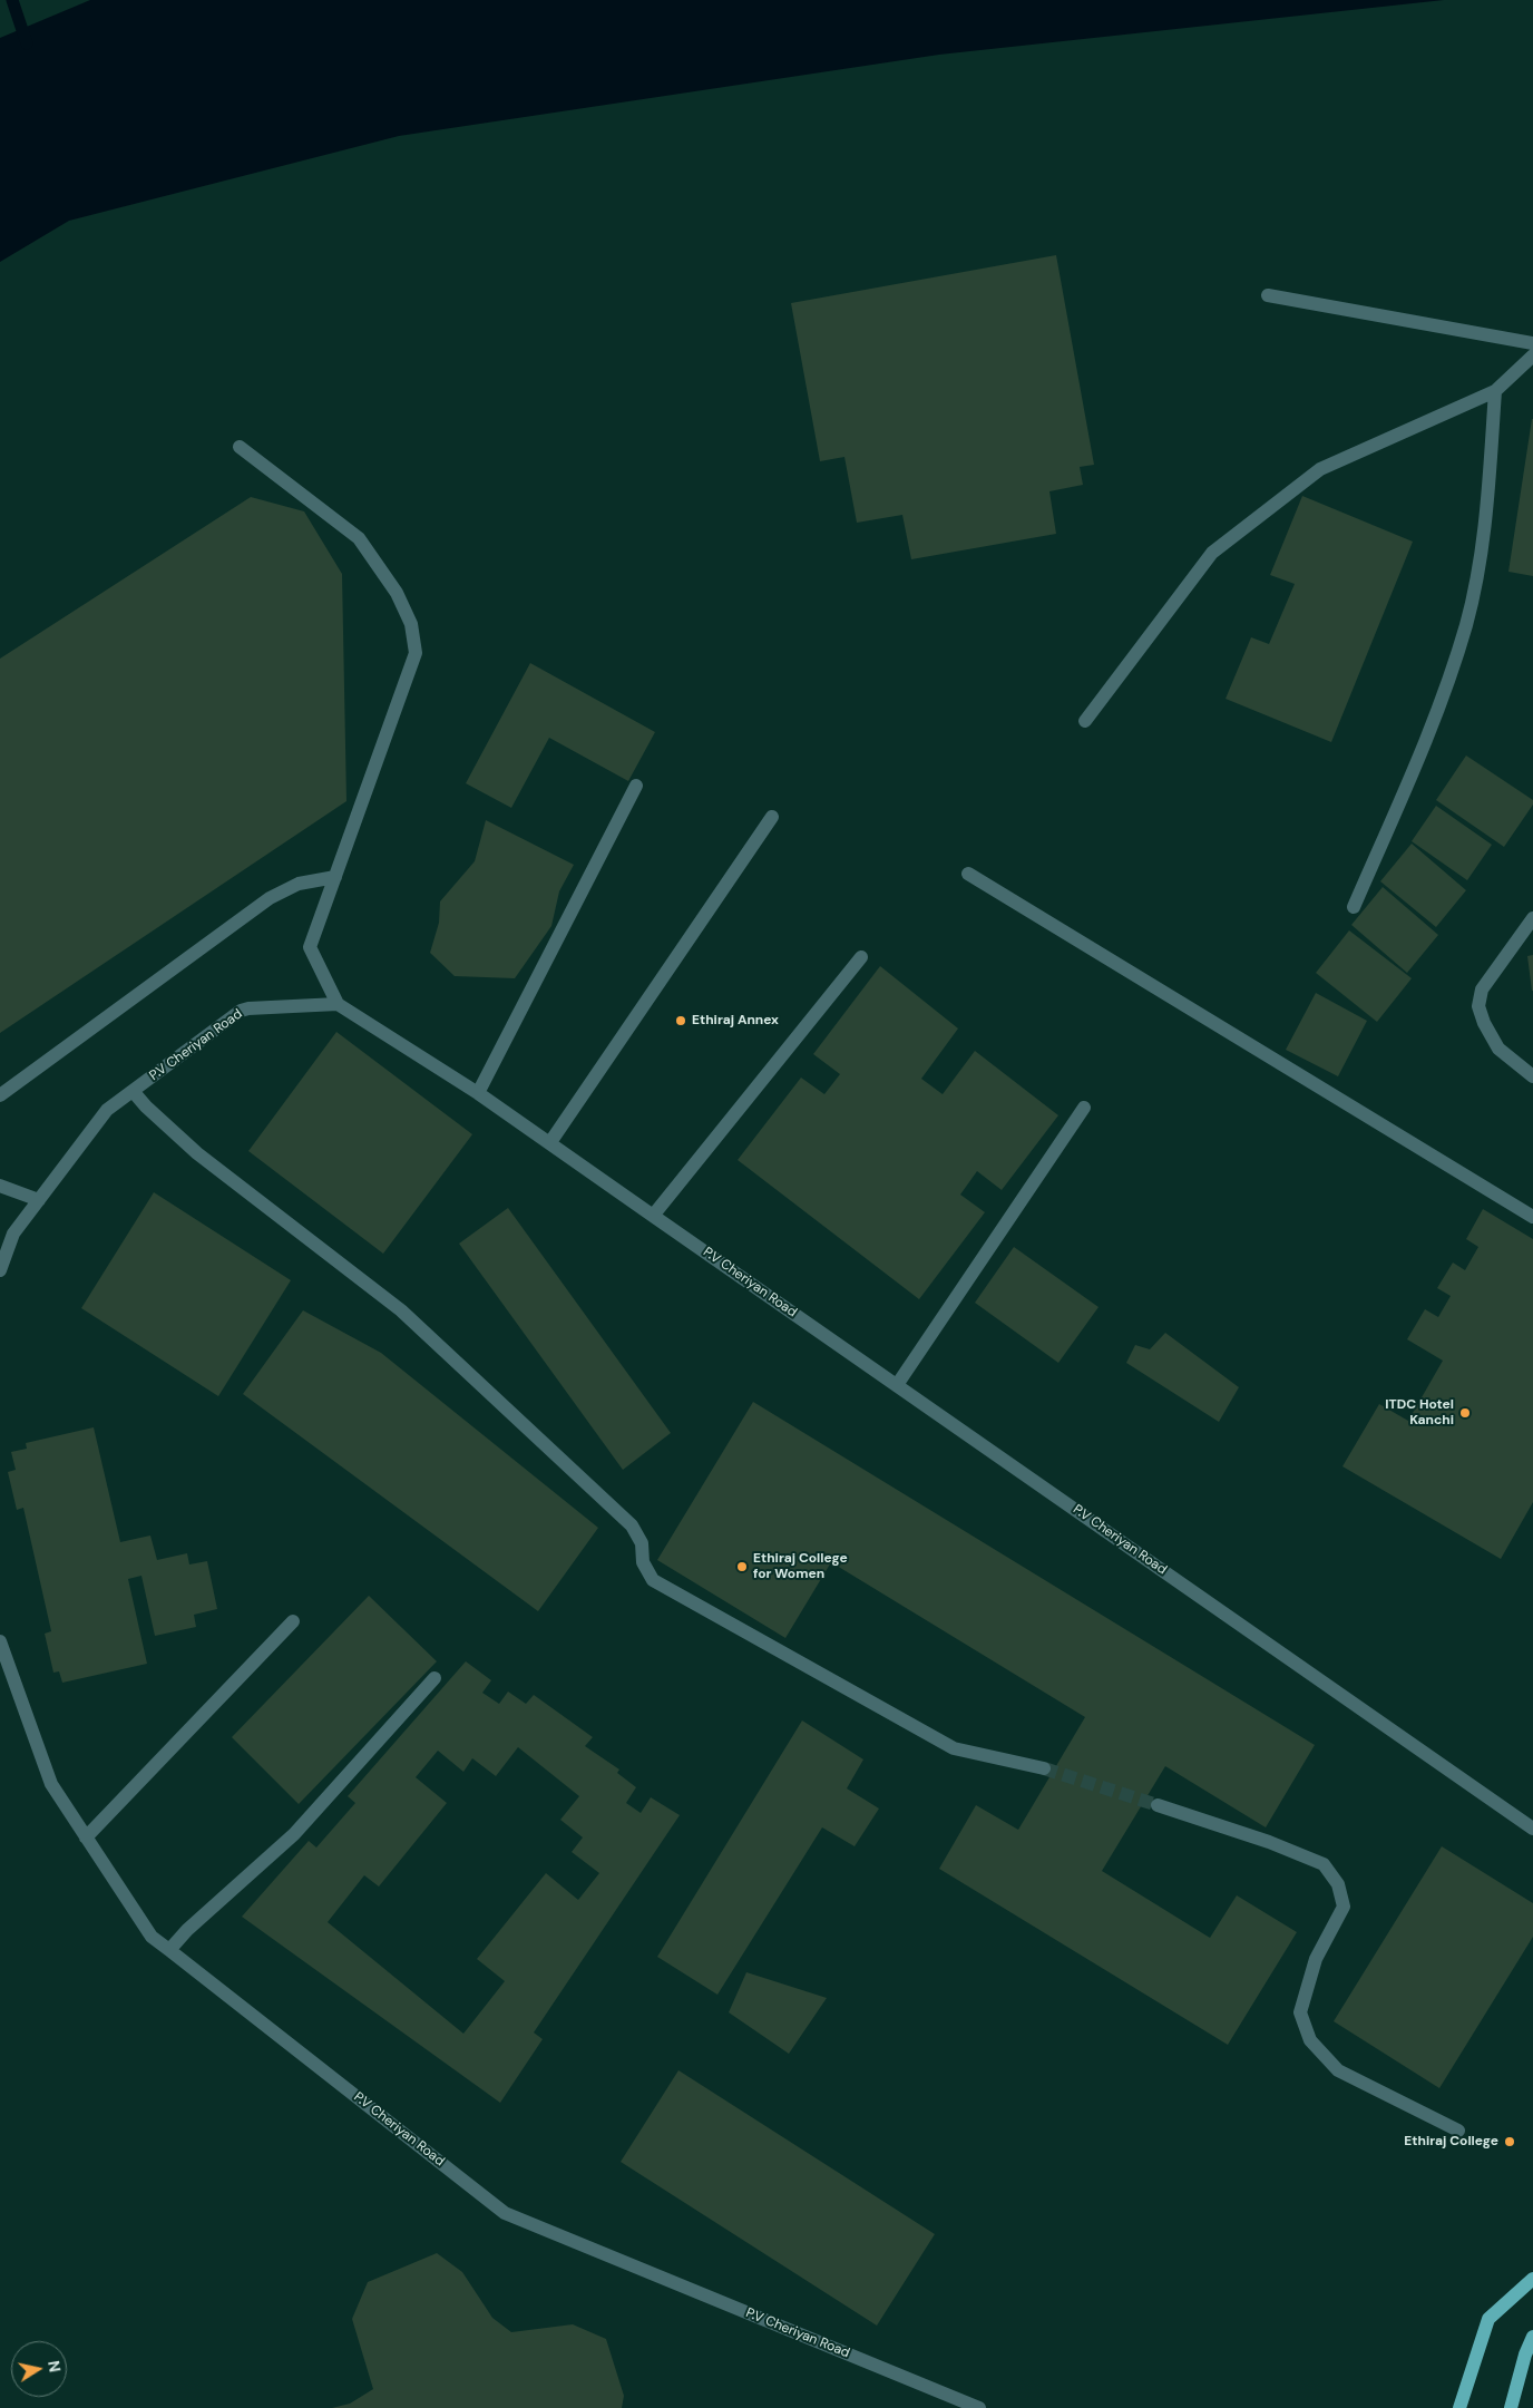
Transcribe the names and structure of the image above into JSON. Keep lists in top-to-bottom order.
{
  "streets": {
    "street": ["P.V Cheriyan Road"]
  },
  "places": [
    "Ethiraj Annex",
    "ITDC Hotel Kanchi",
    "Ethiraj College for Women",
    "Ethiraj College"
  ],
  "north": "right"
}
